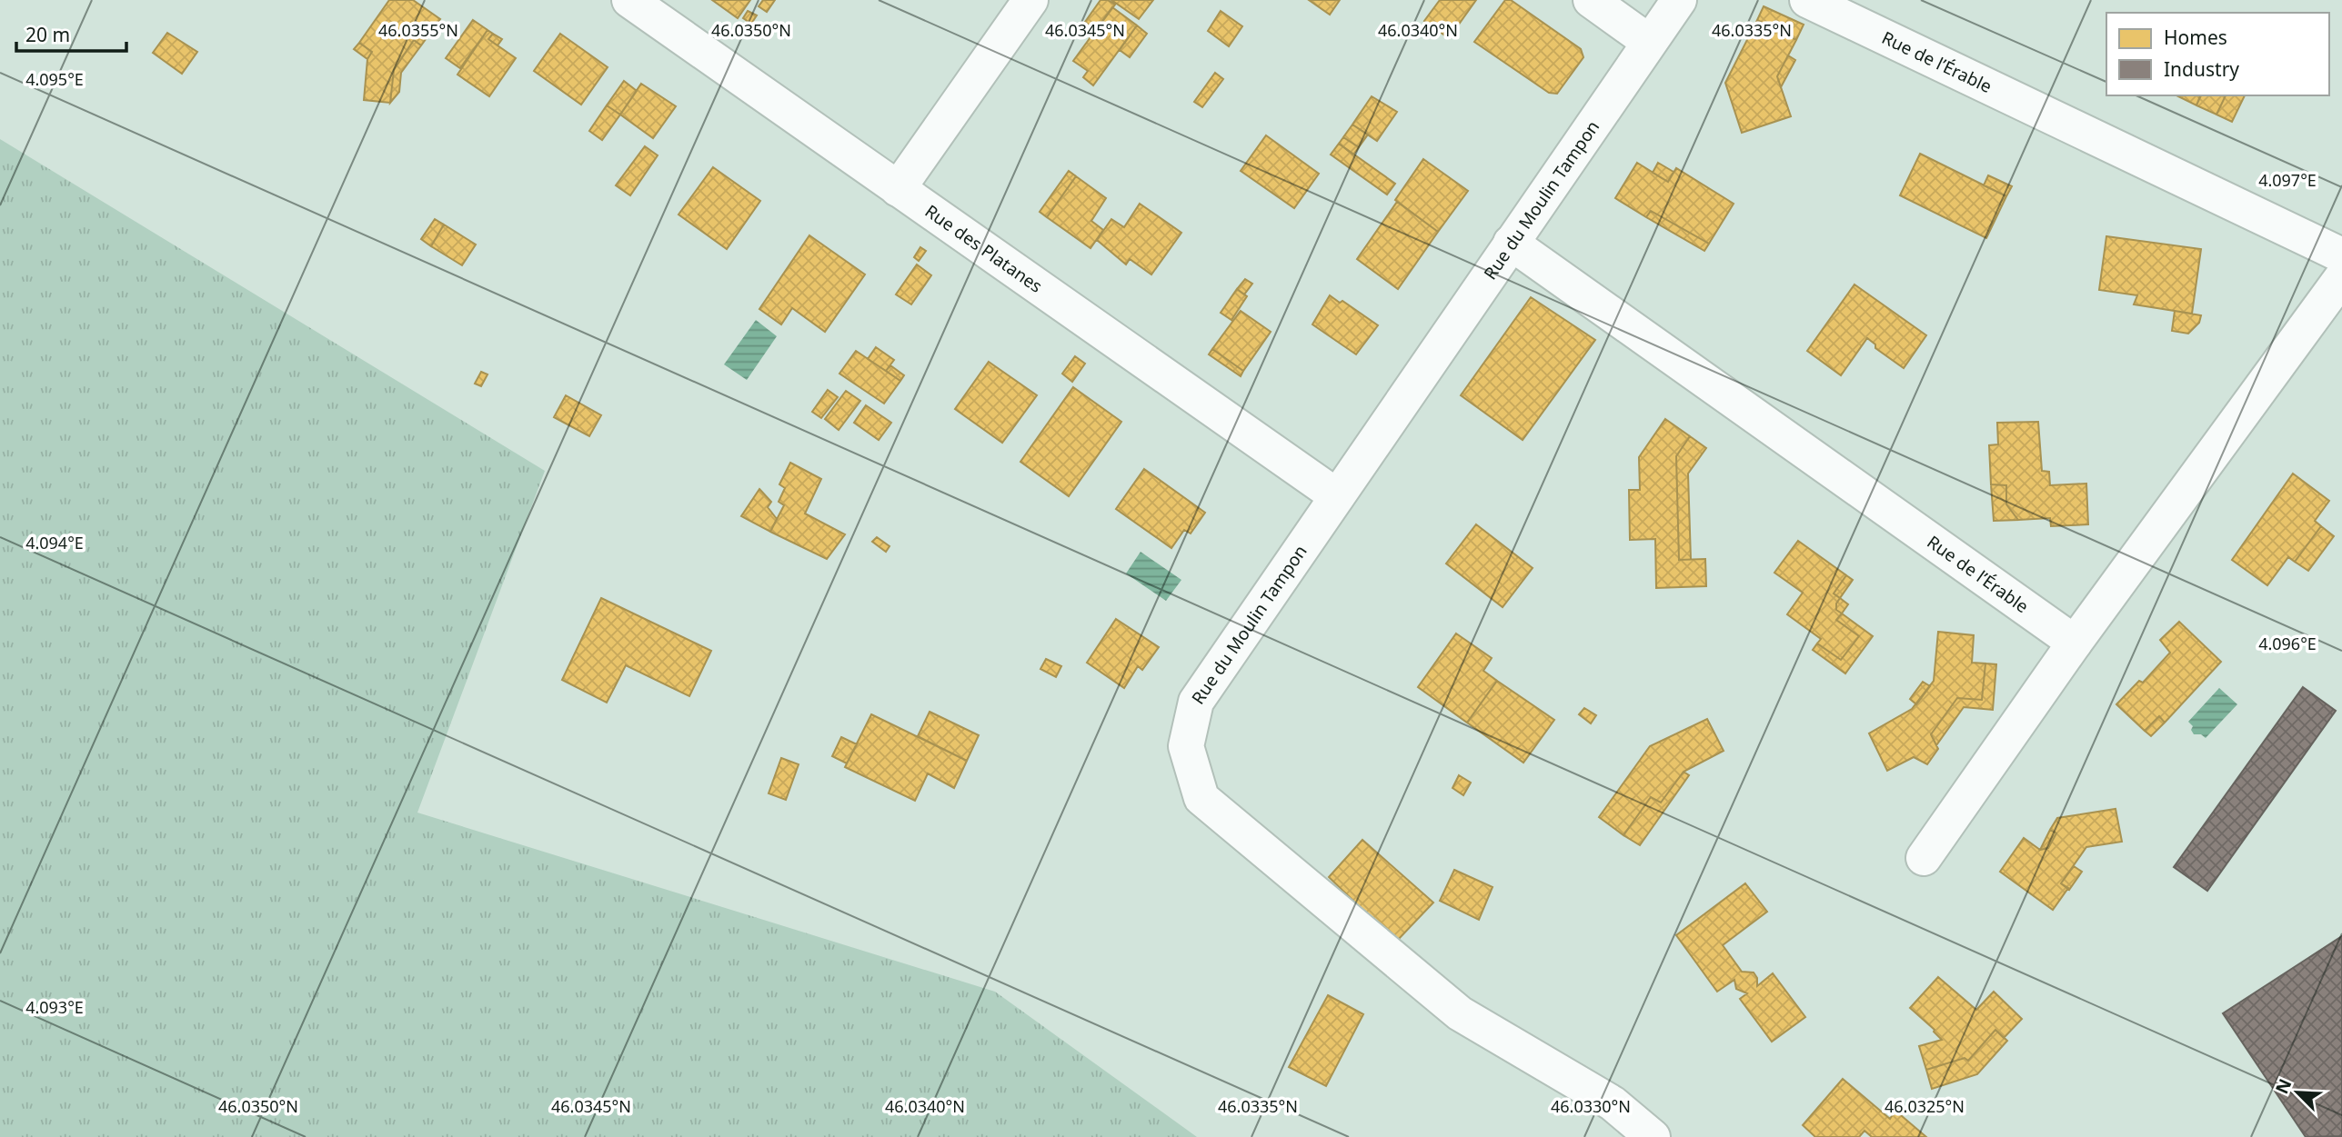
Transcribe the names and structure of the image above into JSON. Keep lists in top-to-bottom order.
{
  "streets": {
    "street": ["Rue de l’Érable", "Rue du Moulin Tampon", "Rue des Platanes"]
  },
  "crossings": [
    ["Rue de l’Érable", "Rue du Moulin Tampon"],
    ["Rue du Moulin Tampon", "Rue des Platanes"]
  ],
  "legend": ["Homes", "Industry"],
  "scale_bar": "20 m",
  "north": "top left",
  "coordinates": [
    "46.0355°N",
    "46.0350°N",
    "46.0345°N",
    "46.0335°N",
    "46.0340°N",
    "4.095°E",
    "4.097°E",
    "4.094°E",
    "4.096°E",
    "4.093°E",
    "46.0330°N",
    "46.0325°N"
  ]
}
